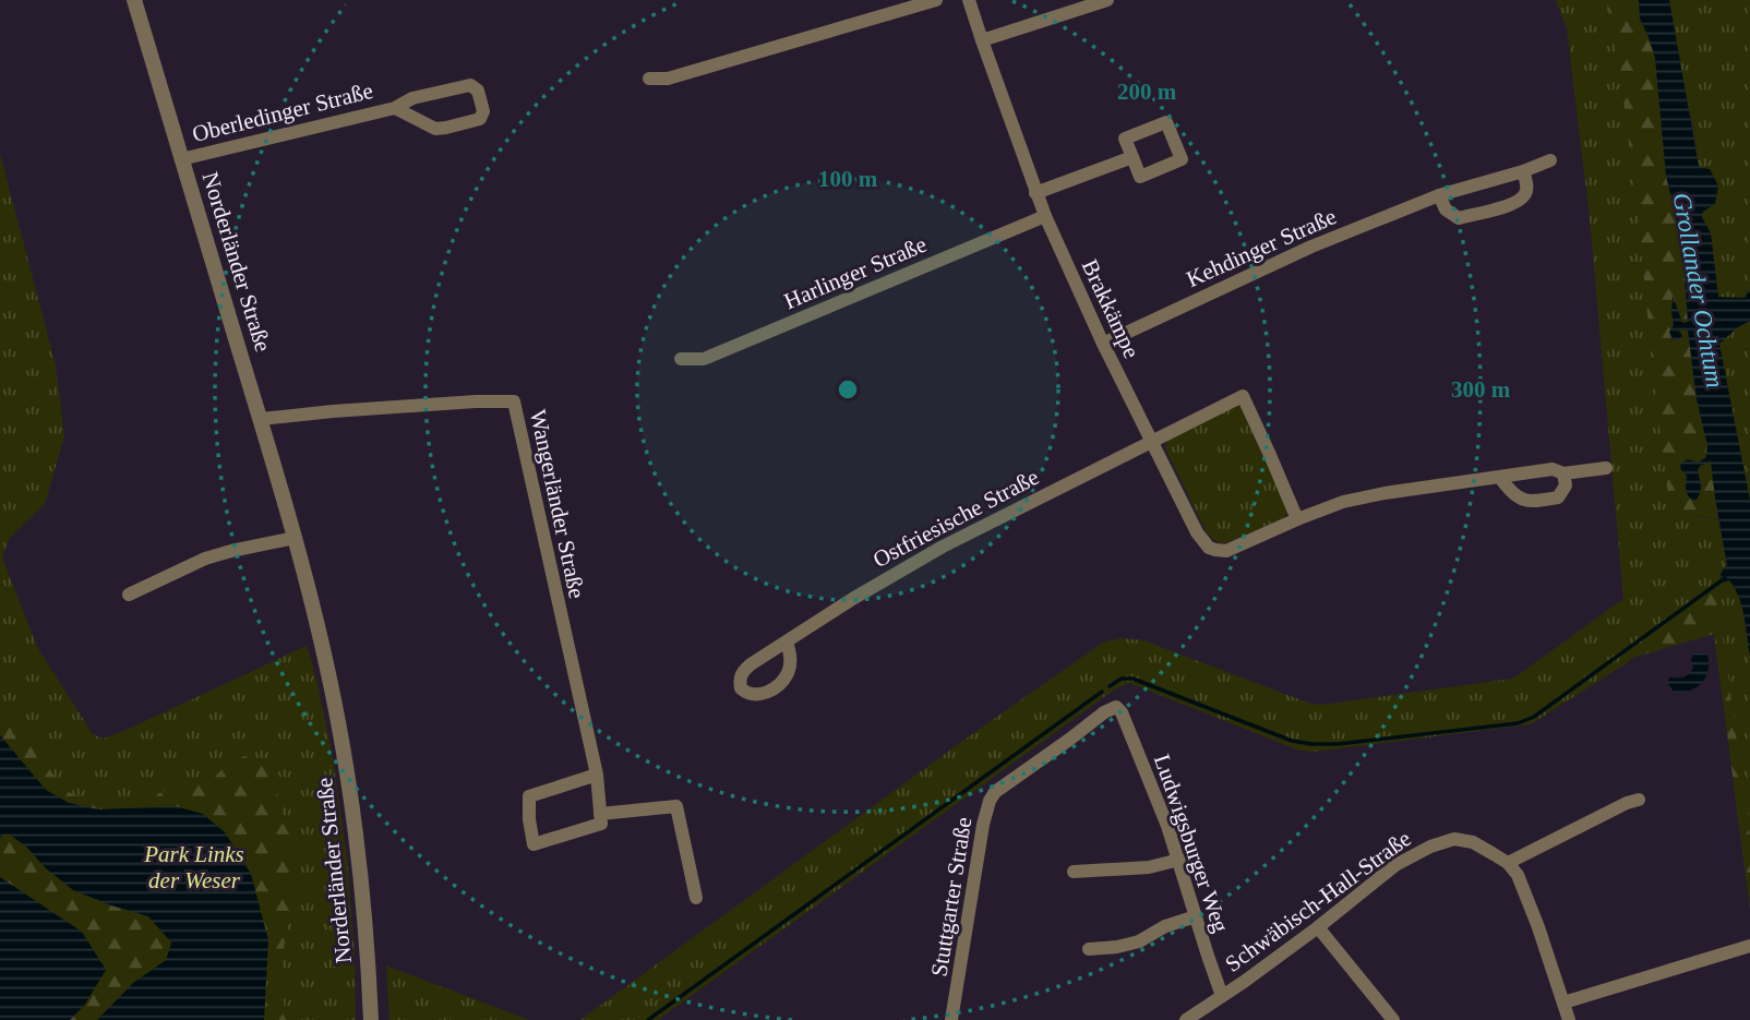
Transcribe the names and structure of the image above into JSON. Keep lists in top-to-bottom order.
{
  "streets": {
    "street": [
      "Oberledinger Straße",
      "Kehdinger Straße",
      "Norderländer Straße",
      "Harlinger Straße",
      "Brakkämpe",
      "Wangerländer Straße",
      "Ostfriesische Straße",
      "Ludwigsburger Weg",
      "Stuttgarter Straße",
      "Schwäbisch-Hall-Straße"
    ]
  },
  "crossings": [
    ["Oberledinger Straße", "Norderländer Straße"],
    ["Kehdinger Straße", "Brakkämpe"],
    ["Norderländer Straße", "Wangerländer Straße"],
    ["Harlinger Straße", "Brakkämpe"],
    ["Brakkämpe", "Ostfriesische Straße"],
    ["Ludwigsburger Weg", "Stuttgarter Straße"],
    ["Ludwigsburger Weg", "Schwäbisch-Hall-Straße"]
  ],
  "water": ["Grollander Ochtum"],
  "parks": ["Park Links der Weser"],
  "rings": ["200 m", "100 m", "300 m"]
}
